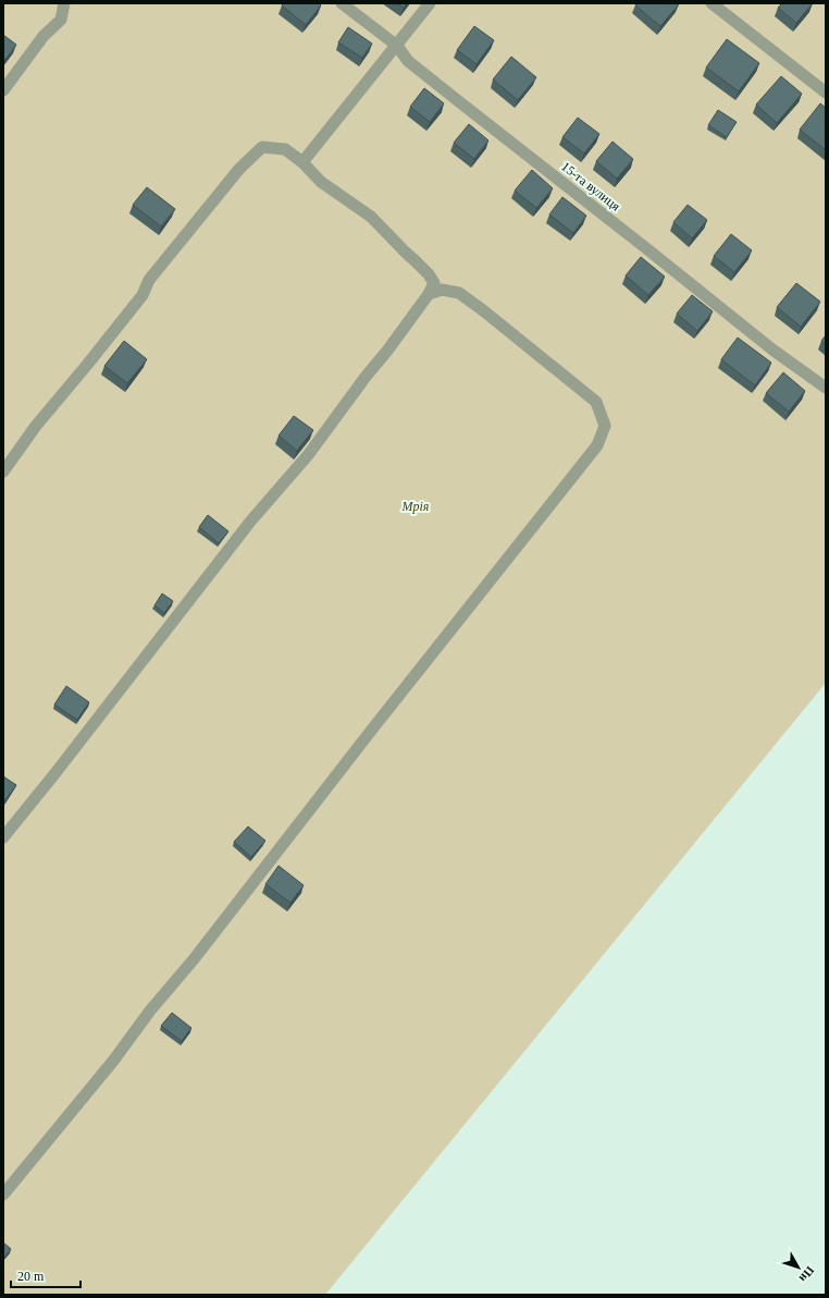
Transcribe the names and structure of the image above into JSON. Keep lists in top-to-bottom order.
{
  "streets": {
    "street": ["15-та вулиця"]
  },
  "parks": ["Мрія"],
  "scale_bar": "20 m",
  "north": "bottom right"
}
